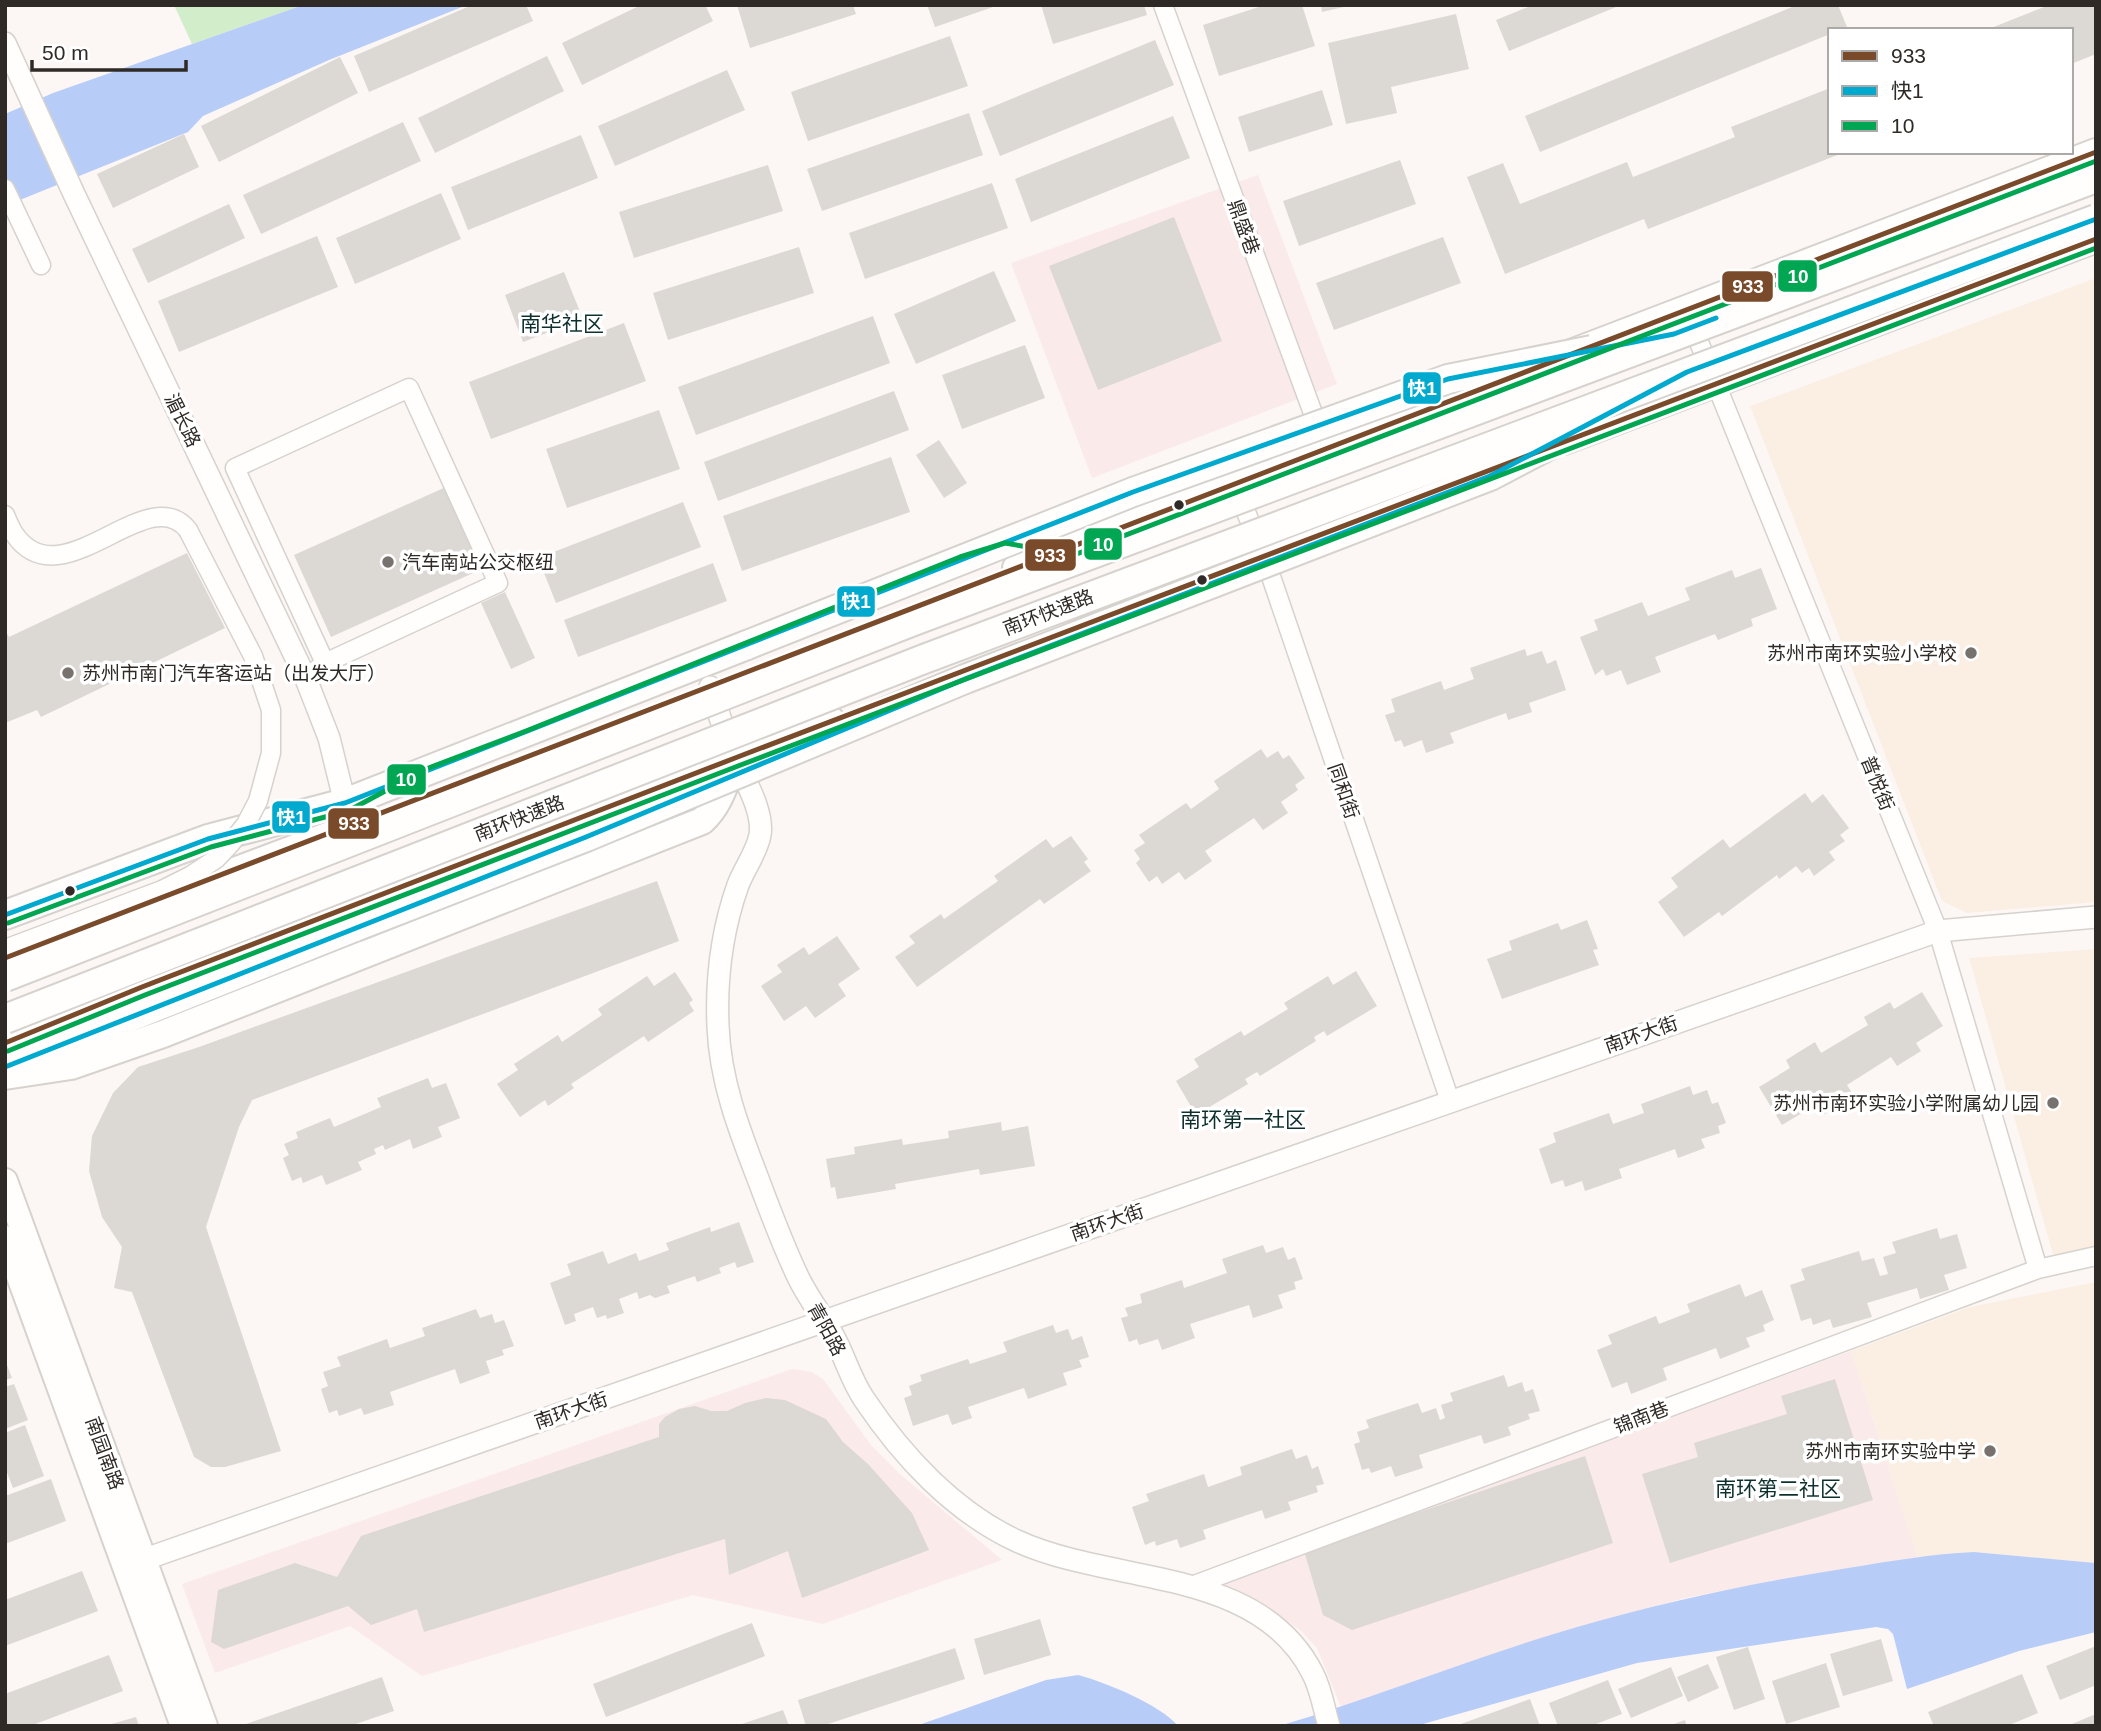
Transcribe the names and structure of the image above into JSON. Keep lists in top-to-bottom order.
{
  "streets": {
    "highway": ["南环快速路"],
    "main road": ["南园南路"],
    "street": [
      "鼎盛巷",
      "湄长路",
      "普悦街",
      "同和街",
      "南环大街",
      "青阳路",
      "锦南巷"
    ]
  },
  "crossings": [
    ["南环快速路", "普悦街"],
    ["普悦街", "南环大街"],
    ["普悦街", "锦南巷"],
    ["同和街", "南环大街"],
    ["南环大街", "青阳路"],
    ["南环大街", "南园南路"],
    ["青阳路", "锦南巷"]
  ],
  "districts": ["南华社区", "南环第一社区", "南环第二社区"],
  "places": [
    "汽车南站公交枢纽",
    "苏州市南环实验小学校",
    "苏州市南门汽车客运站（出发大厅）",
    "苏州市南环实验小学附属幼儿园",
    "苏州市南环实验中学"
  ],
  "lines": ["transit line 933", "transit line 10", "transit line 快1"],
  "legend": ["933", "快1", "10"],
  "scale_bar": "50 m"
}
